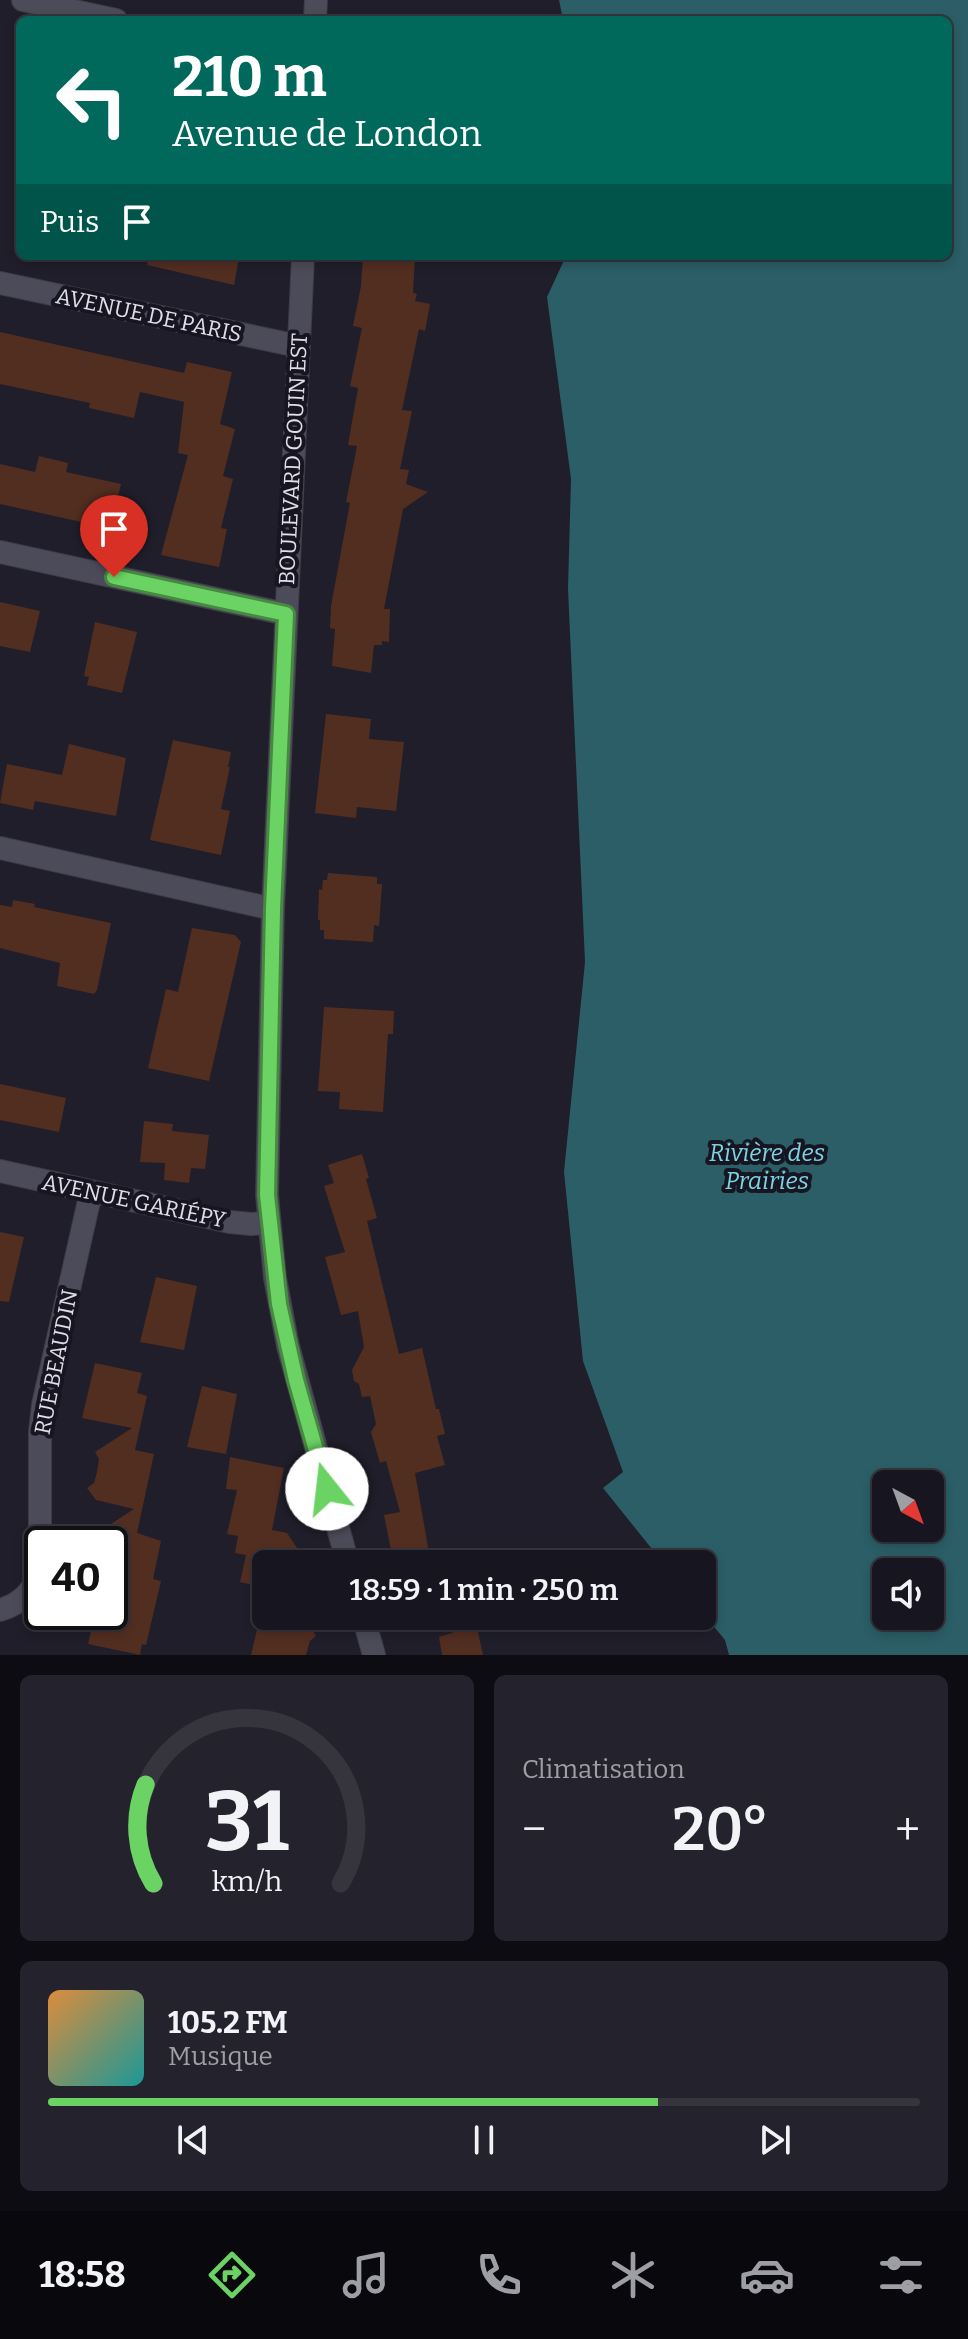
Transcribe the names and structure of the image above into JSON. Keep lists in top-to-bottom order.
{
  "streets": {
    "street": [
      "AVENUE DE PARIS",
      "BOULEVARD GOUIN EST",
      "AVENUE GARIÉPY",
      "RUE BEAUDIN"
    ]
  },
  "crossings": [
    ["AVENUE DE PARIS", "BOULEVARD GOUIN EST"],
    ["BOULEVARD GOUIN EST", "AVENUE GARIÉPY"],
    ["AVENUE GARIÉPY", "RUE BEAUDIN"]
  ],
  "water": ["Rivière des Prairies"],
  "north": "bottom right",
  "page": {
    "turn": ["210 m", "Avenue de London"],
    "then": "Puis",
    "limit": "40",
    "trip": "18:59 · 1 min · 250 m",
    "tile": "Climatisation",
    "heat": ["−", "20°", "+"],
    "song": ["105.2 FM", "Musique"],
    "tabs": "18:58",
    "gauge": ["31", "km/h"]
  }
}
